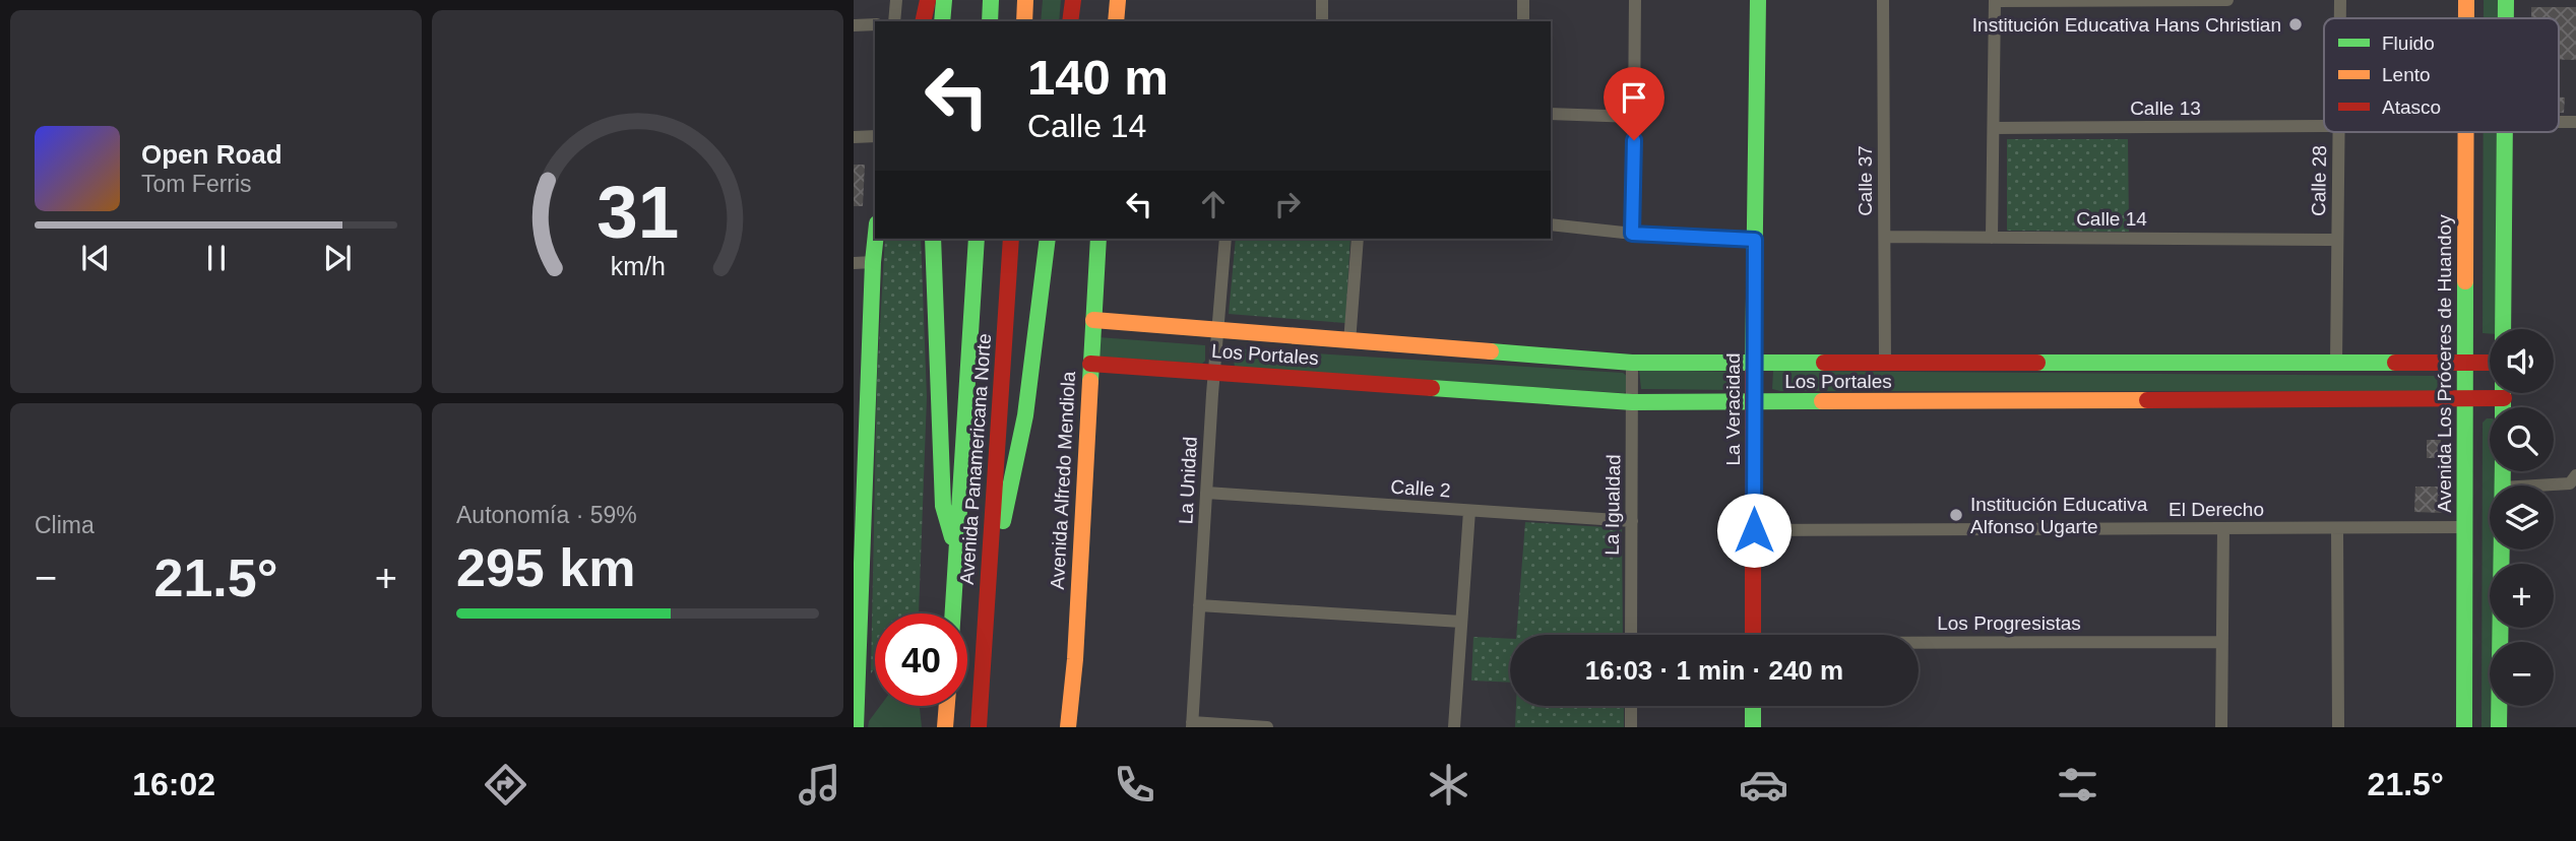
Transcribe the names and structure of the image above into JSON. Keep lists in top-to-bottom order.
{
  "streets": {
    "main road": [
      "Los Portales",
      "Avenida Los Próceres de Huandoy",
      "La Veracidad",
      "Avenida Panamericana Norte",
      "Avenida Alfredo Mendiola"
    ],
    "street": [
      "Calle 13",
      "Calle 37",
      "Calle 28",
      "Calle 14",
      "La Unidad",
      "Calle 2",
      "La Igualdad",
      "El Derecho",
      "Los Progresistas"
    ]
  },
  "crossings": [
    ["Calle 37", "Calle 14"],
    ["Calle 37", "Los Portales"],
    ["Calle 28", "Calle 14"],
    ["Calle 28", "Los Portales"],
    ["Los Portales", "Avenida Los Próceres de Huandoy"],
    ["Los Portales", "La Veracidad"],
    ["Los Portales", "Avenida Alfredo Mendiola"],
    ["Los Portales", "La Unidad"],
    ["Los Portales", "La Igualdad"],
    ["Avenida Los Próceres de Huandoy", "El Derecho"],
    ["La Veracidad", "El Derecho"],
    ["La Unidad", "Calle 2"],
    ["Calle 2", "La Igualdad"]
  ],
  "places": ["Institución Educativa Hans Christian", "Institución Educativa Alfonso Ugarte"],
  "legend": ["Fluido", "Lento", "Atasco"],
  "page": {
    "turn": ["140 m", "Calle 14"],
    "song": ["Open Road", "Tom Ferris"],
    "map_buttons": ["+", "−"],
    "tile": [
      "Clima",
      ["Autonomía · 59%", "295 km"]
    ],
    "heat": ["−", "21.5°", "+"],
    "limit": "40",
    "trip": "16:03 · 1 min · 240 m",
    "tabs": ["16:02", "21.5°"],
    "gauge": ["31", "km/h"]
  }
}
